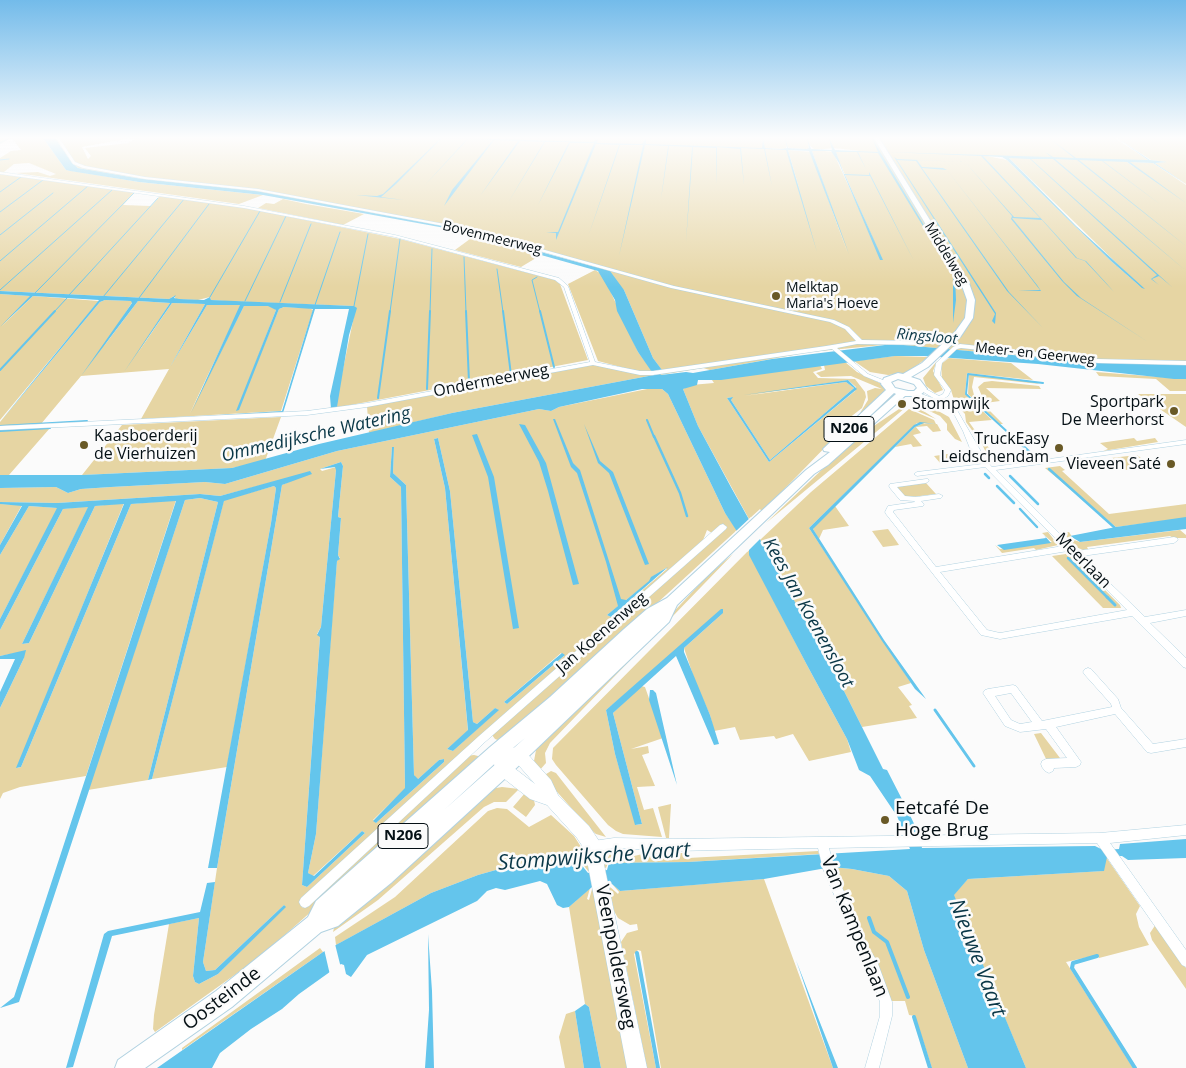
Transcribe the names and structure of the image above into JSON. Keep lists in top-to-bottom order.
{
  "streets": {
    "main road": [
      "Middelweg",
      "N206",
      "Jan Koenenweg",
      "Oosteinde"
    ],
    "street": [
      "Bovenmeerweg",
      "Meer- en Geerweg",
      "Ondermeerweg",
      "Meerlaan",
      "Van Kampenlaan",
      "Veenpoldersweg"
    ]
  },
  "crossings": [
    ["Middelweg", "Meer- en Geerweg"],
    ["Middelweg", "Meerlaan"],
    ["Jan Koenenweg", "Oosteinde"]
  ],
  "water": [
    "Ringsloot",
    "Ommedijksche Watering",
    "Kees Jan Koenensloot",
    "Stompwijksche Vaart",
    "Nieuwe Vaart"
  ],
  "places": [
    "Melktap Maria's Hoeve",
    "Stompwijk",
    "Sportpark De Meerhorst",
    "Kaasboerderij de Vierhuizen",
    "TruckEasy Leidschendam",
    "Vieveen Saté",
    "Eetcafé De Hoge Brug"
  ]
}
